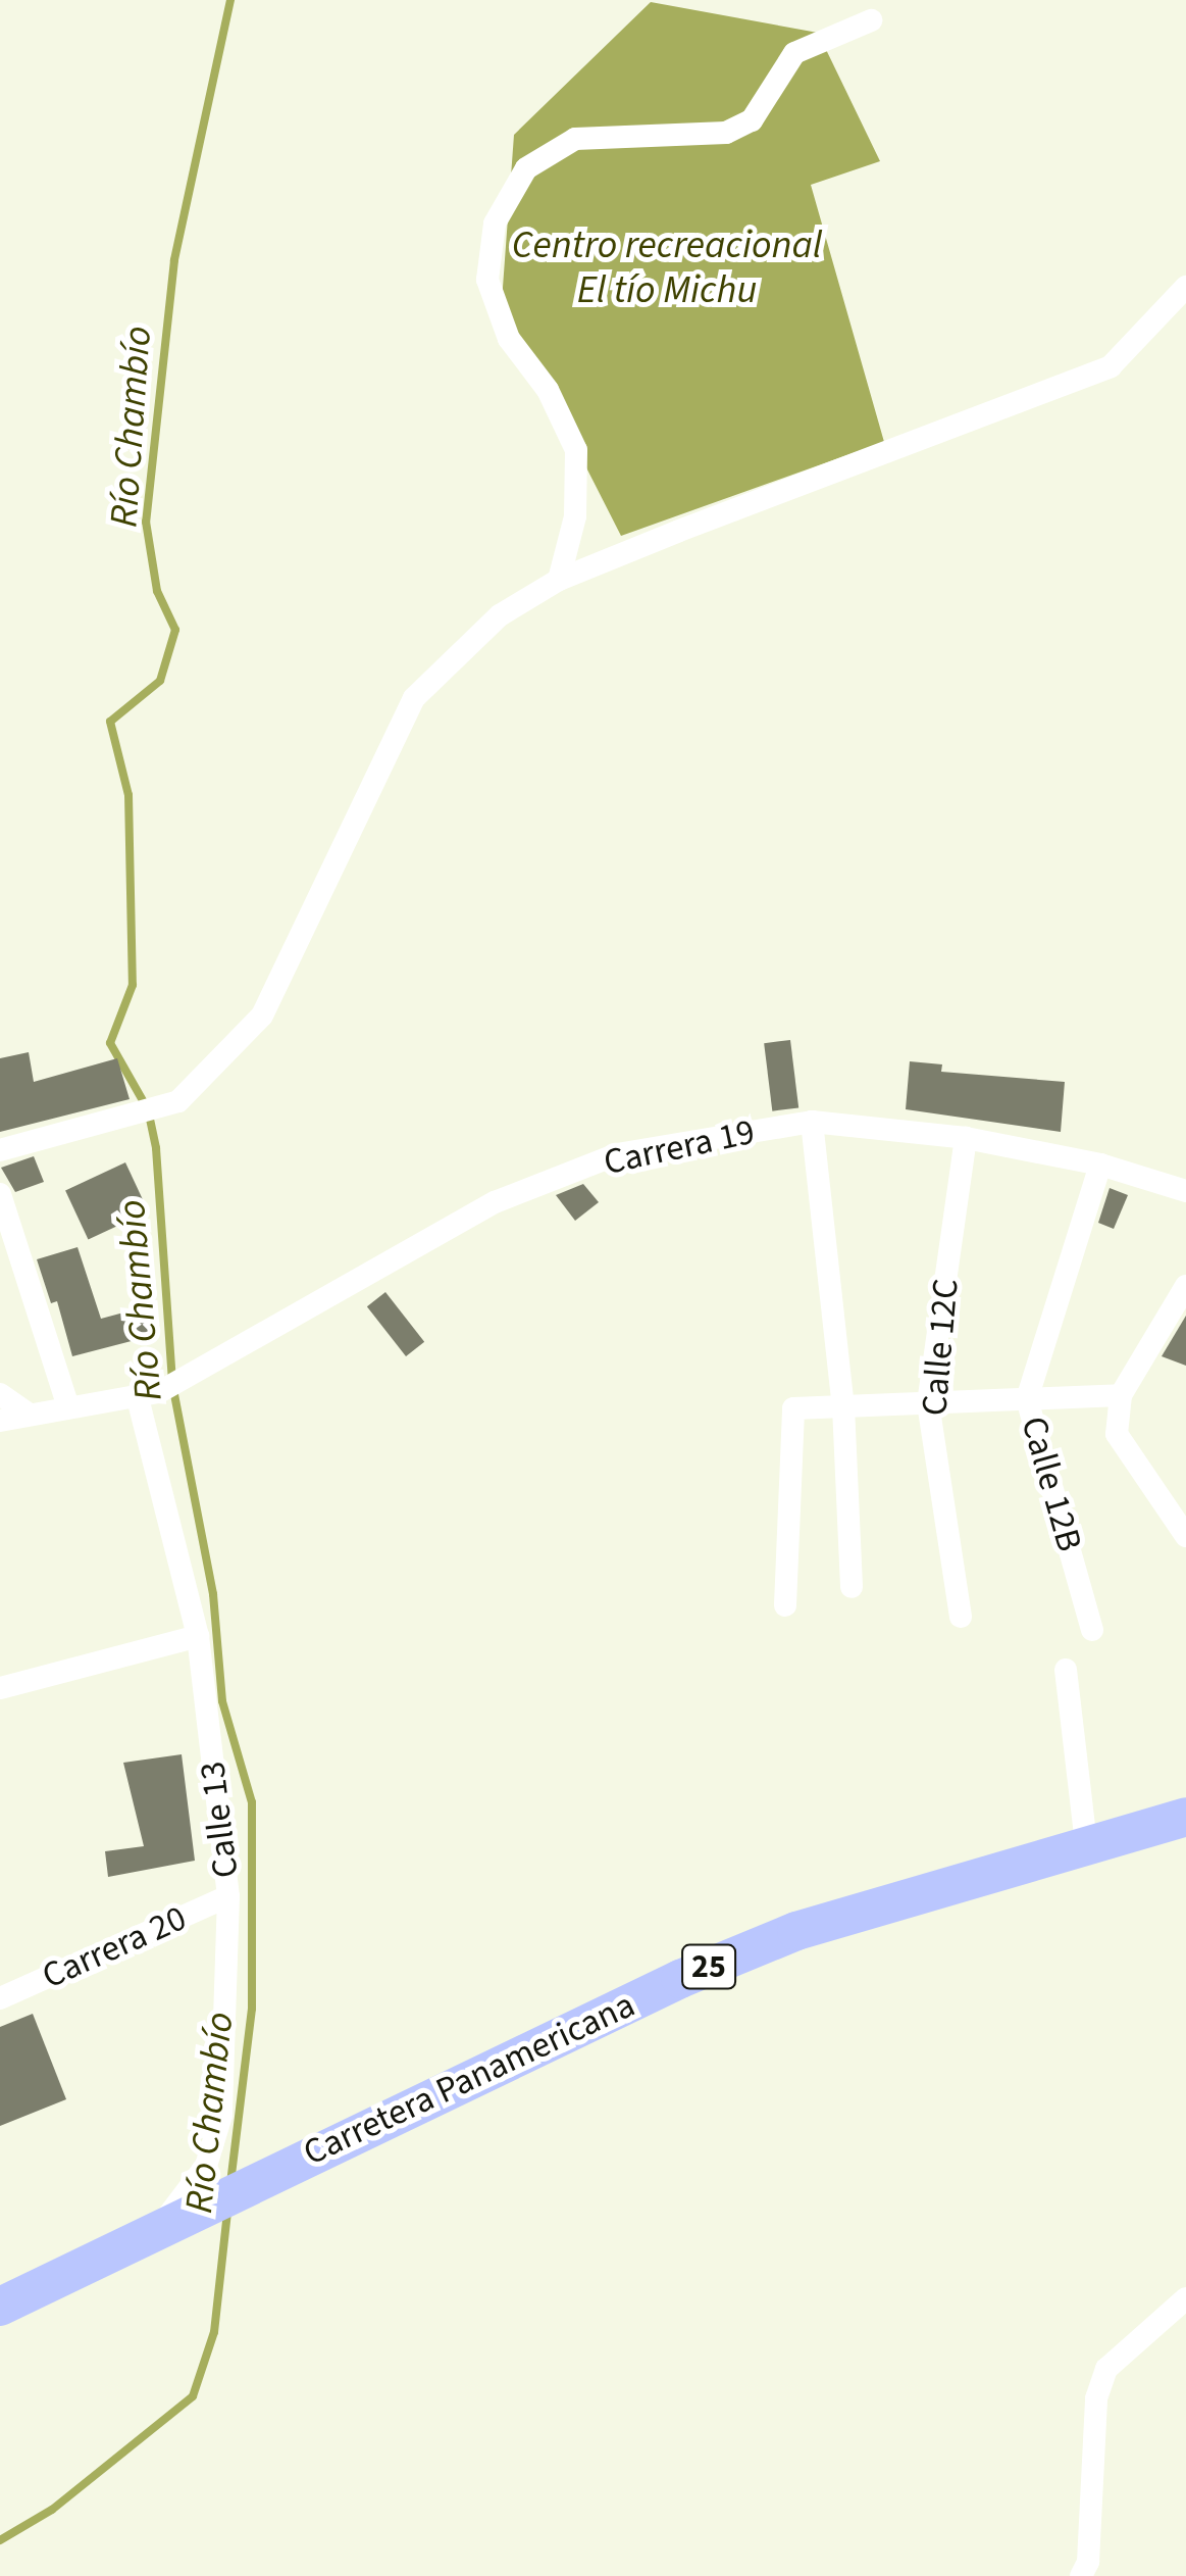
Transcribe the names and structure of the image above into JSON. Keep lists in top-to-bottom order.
{
  "streets": {
    "highway": ["25", "Carretera Panamericana"],
    "street": [
      "Carrera 19",
      "Calle 12C",
      "Calle 12B",
      "Calle 13",
      "Carrera 20"
    ]
  },
  "crossings": [
    ["Carrera 19", "Calle 12C"],
    ["Carrera 19", "Calle 12B"],
    ["Carrera 19", "Calle 13"],
    ["Calle 13", "Carrera 20"],
    ["Calle 13", "Carretera Panamericana"]
  ],
  "water": ["Centro recreacional El tío Michu", "Río Chambío"]
}
